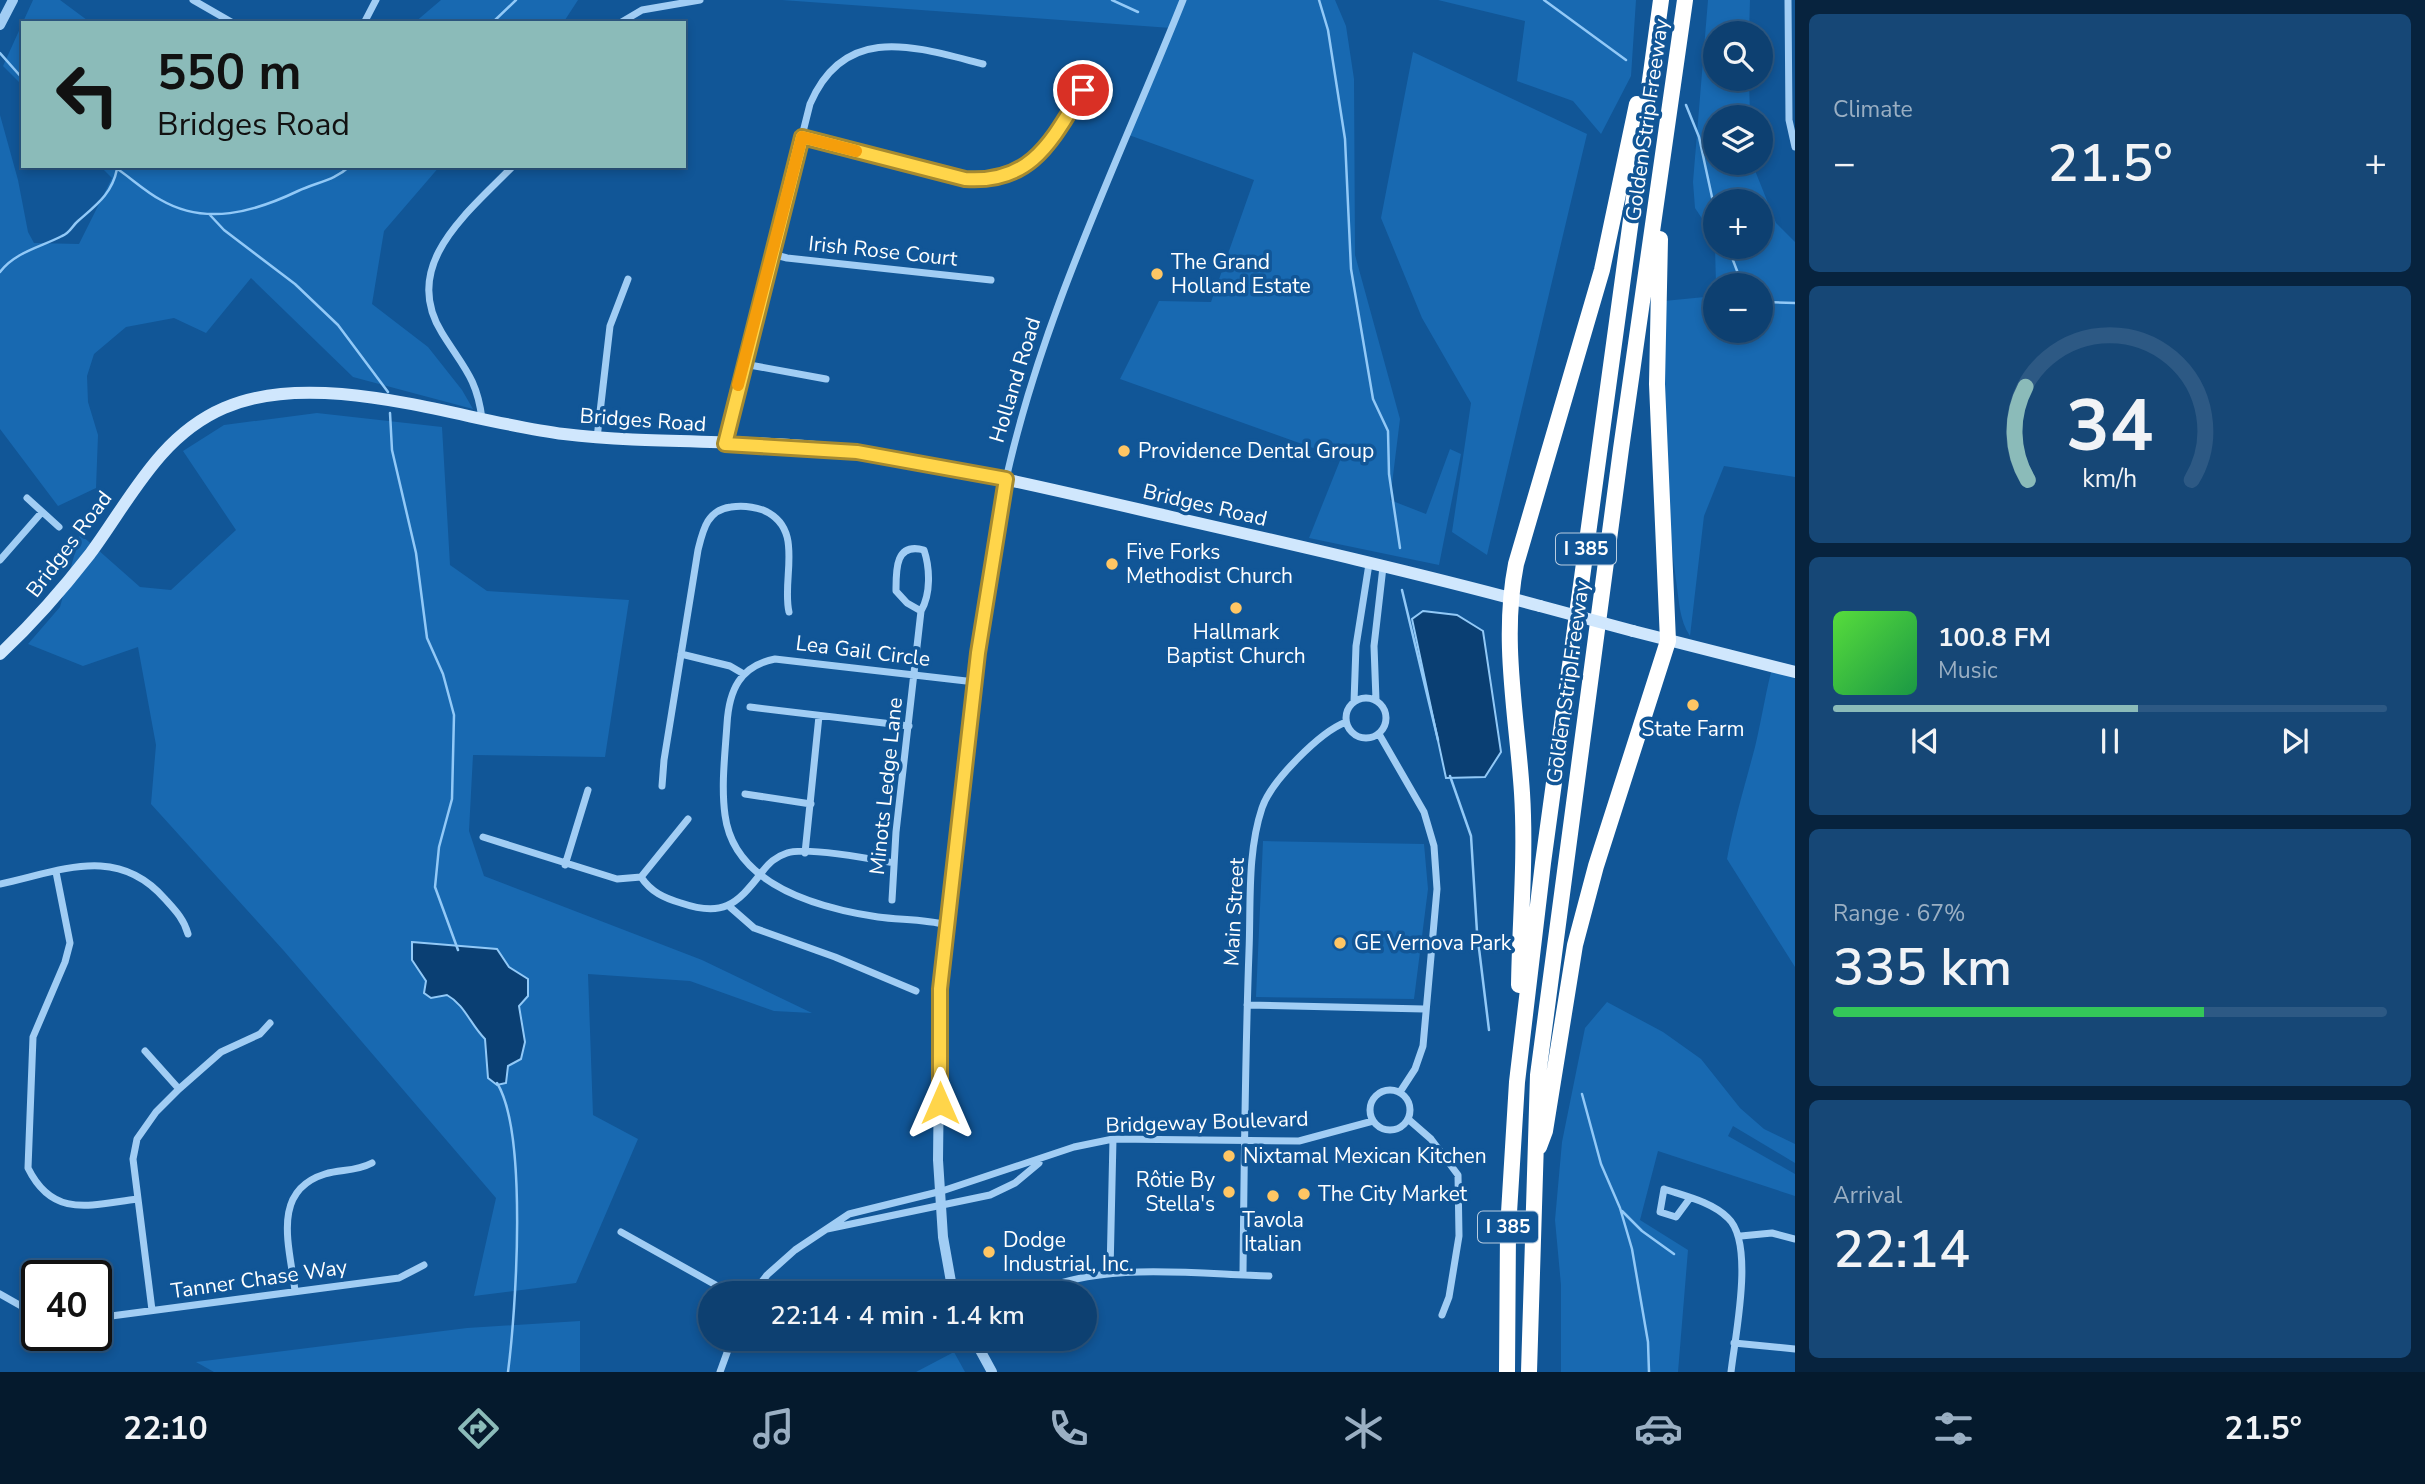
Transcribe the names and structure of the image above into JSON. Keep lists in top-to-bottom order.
{
  "streets": {
    "highway": ["Golden Strip Freeway", "I 385"],
    "main road": ["Bridges Road"],
    "street": [
      "Irish Rose Court",
      "Holland Road",
      "Lea Gail Circle",
      "Minots Ledge Lane",
      "Main Street",
      "Bridgeway Boulevard",
      "Tanner Chase Way"
    ]
  },
  "crossings": [
    ["Holland Road", "Bridges Road"],
    ["Holland Road", "Lea Gail Circle"],
    ["Holland Road", "Bridgeway Boulevard"],
    ["Lea Gail Circle", "Minots Ledge Lane"],
    ["Main Street", "Bridgeway Boulevard"]
  ],
  "places": [
    "The Grand Holland Estate",
    "Providence Dental Group",
    "Five Forks Methodist Church",
    "Hallmark Baptist Church",
    "State Farm",
    "GE Vernova Park",
    "Nixtamal Mexican Kitchen",
    "Rôtie By Stella's",
    "The City Market",
    "Tavola Italian",
    "Dodge Industrial, Inc."
  ],
  "page": {
    "tile": [
      "Climate",
      ["Range · 67%", "335 km"],
      ["Arrival", "22:14"]
    ],
    "map_buttons": ["+", "−"],
    "turn": ["550 m", "Bridges Road"],
    "heat": ["−", "21.5°", "+"],
    "song": ["100.8 FM", "Music"],
    "limit": "40",
    "trip": "22:14 · 4 min · 1.4 km",
    "tabs": ["22:10", "21.5°"],
    "gauge": ["34", "km/h"]
  }
}
